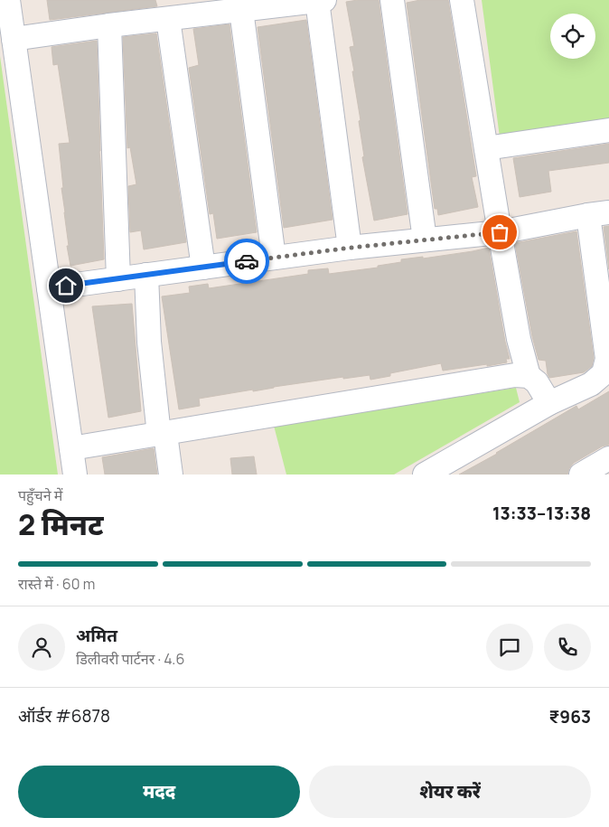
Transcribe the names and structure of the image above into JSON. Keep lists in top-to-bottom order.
{
  "page": {
    "heading": ["2 मिनट", "पहुँचने में", "13:33–13:38"],
    "panel": [
      "अमित",
      "डिलीवरी पार्टनर · 4.6",
      "ऑर्डर #6878",
      "₹963"
    ],
    "bar": "रास्ते में · 60 m",
    "buttons": ["मदद", "शेयर करें"]
  }
}
